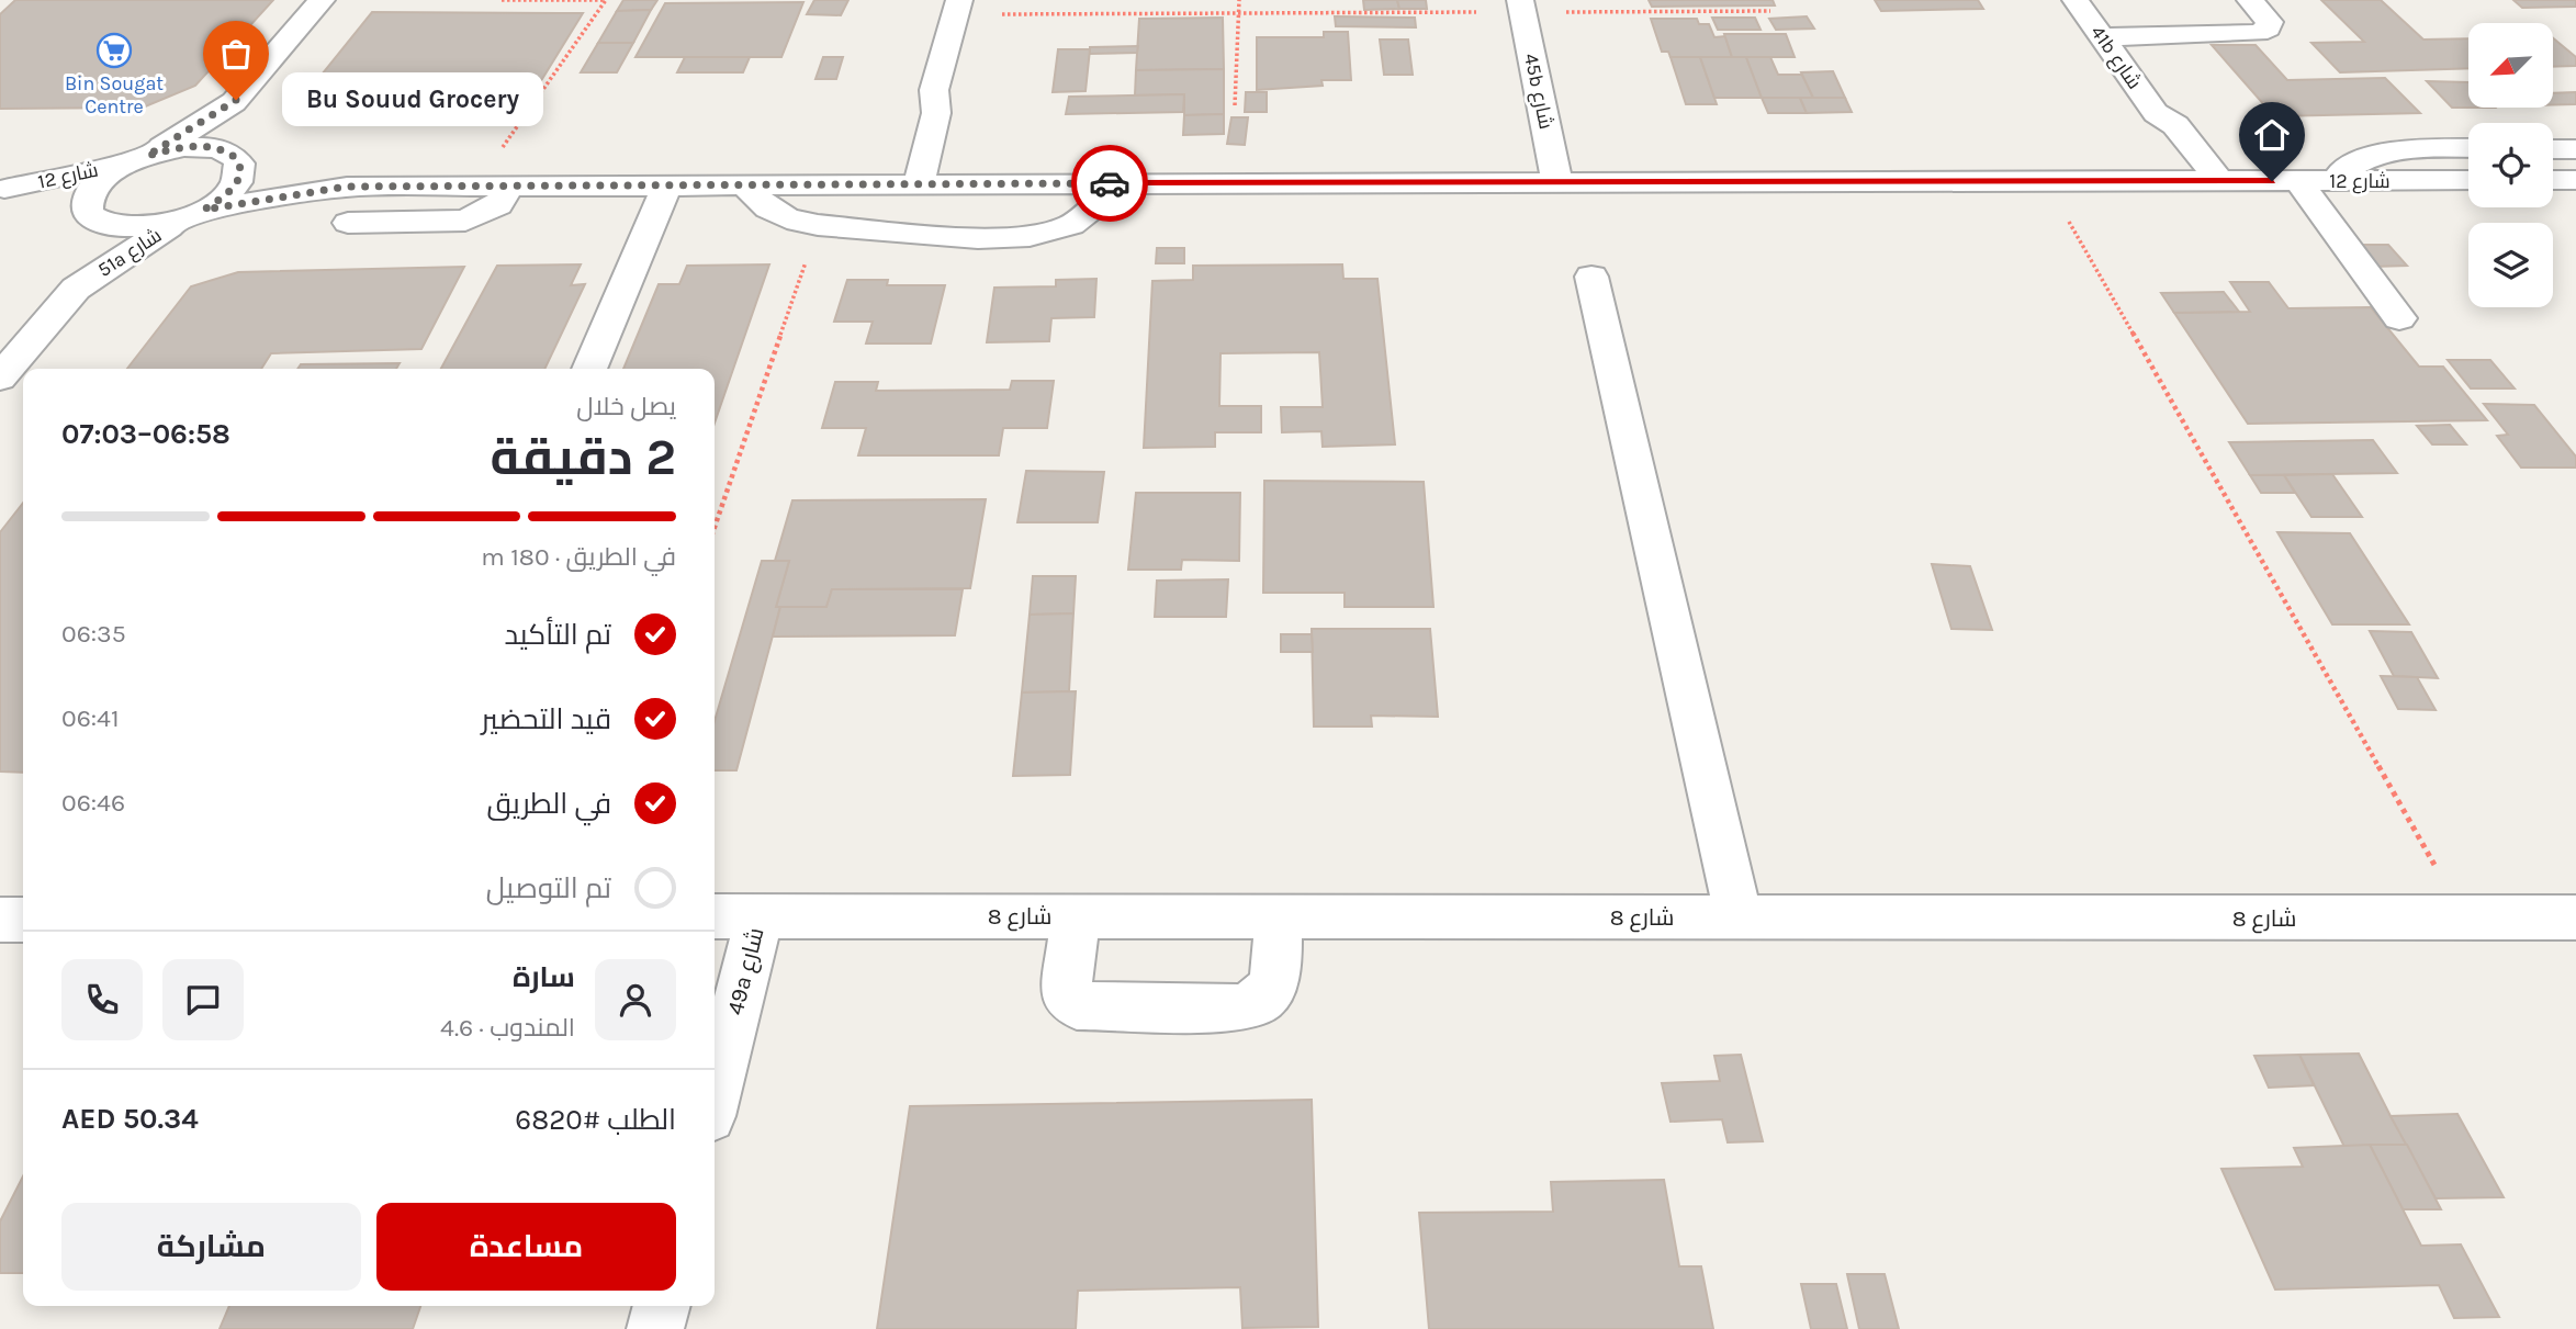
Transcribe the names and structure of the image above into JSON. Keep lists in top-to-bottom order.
{
  "streets": {
    "street": [
      "41b شارع",
      "45b شارع",
      "شارع 12",
      "51a شارع",
      "شارع 8",
      "49a شارع"
    ]
  },
  "crossings": [
    ["41b شارع", "شارع 12"],
    ["45b شارع", "شارع 12"],
    ["شارع 12", "51a شارع"],
    ["شارع 8", "49a شارع"]
  ],
  "places": {
    "supermarket": ["Bin Sougat Centre"],
    "other": ["Bu Souud Grocery"]
  },
  "north": "bottom left",
  "page": {
    "bubble": "Bu Souud Grocery",
    "heading": ["2 دقيقة", "يصل خلال", "06:58–07:03"],
    "panel": [
      "سارة",
      "المندوب · 4.6",
      "الطلب #6820",
      "AED 50.34"
    ],
    "bar": "في الطريق · 180 m",
    "list": [
      ["تم التأكيد", "06:35"],
      ["قيد التحضير", "06:41"],
      ["في الطريق", "06:46"],
      "تم التوصيل"
    ],
    "buttons": ["مساعدة", "مشاركة"]
  }
}
